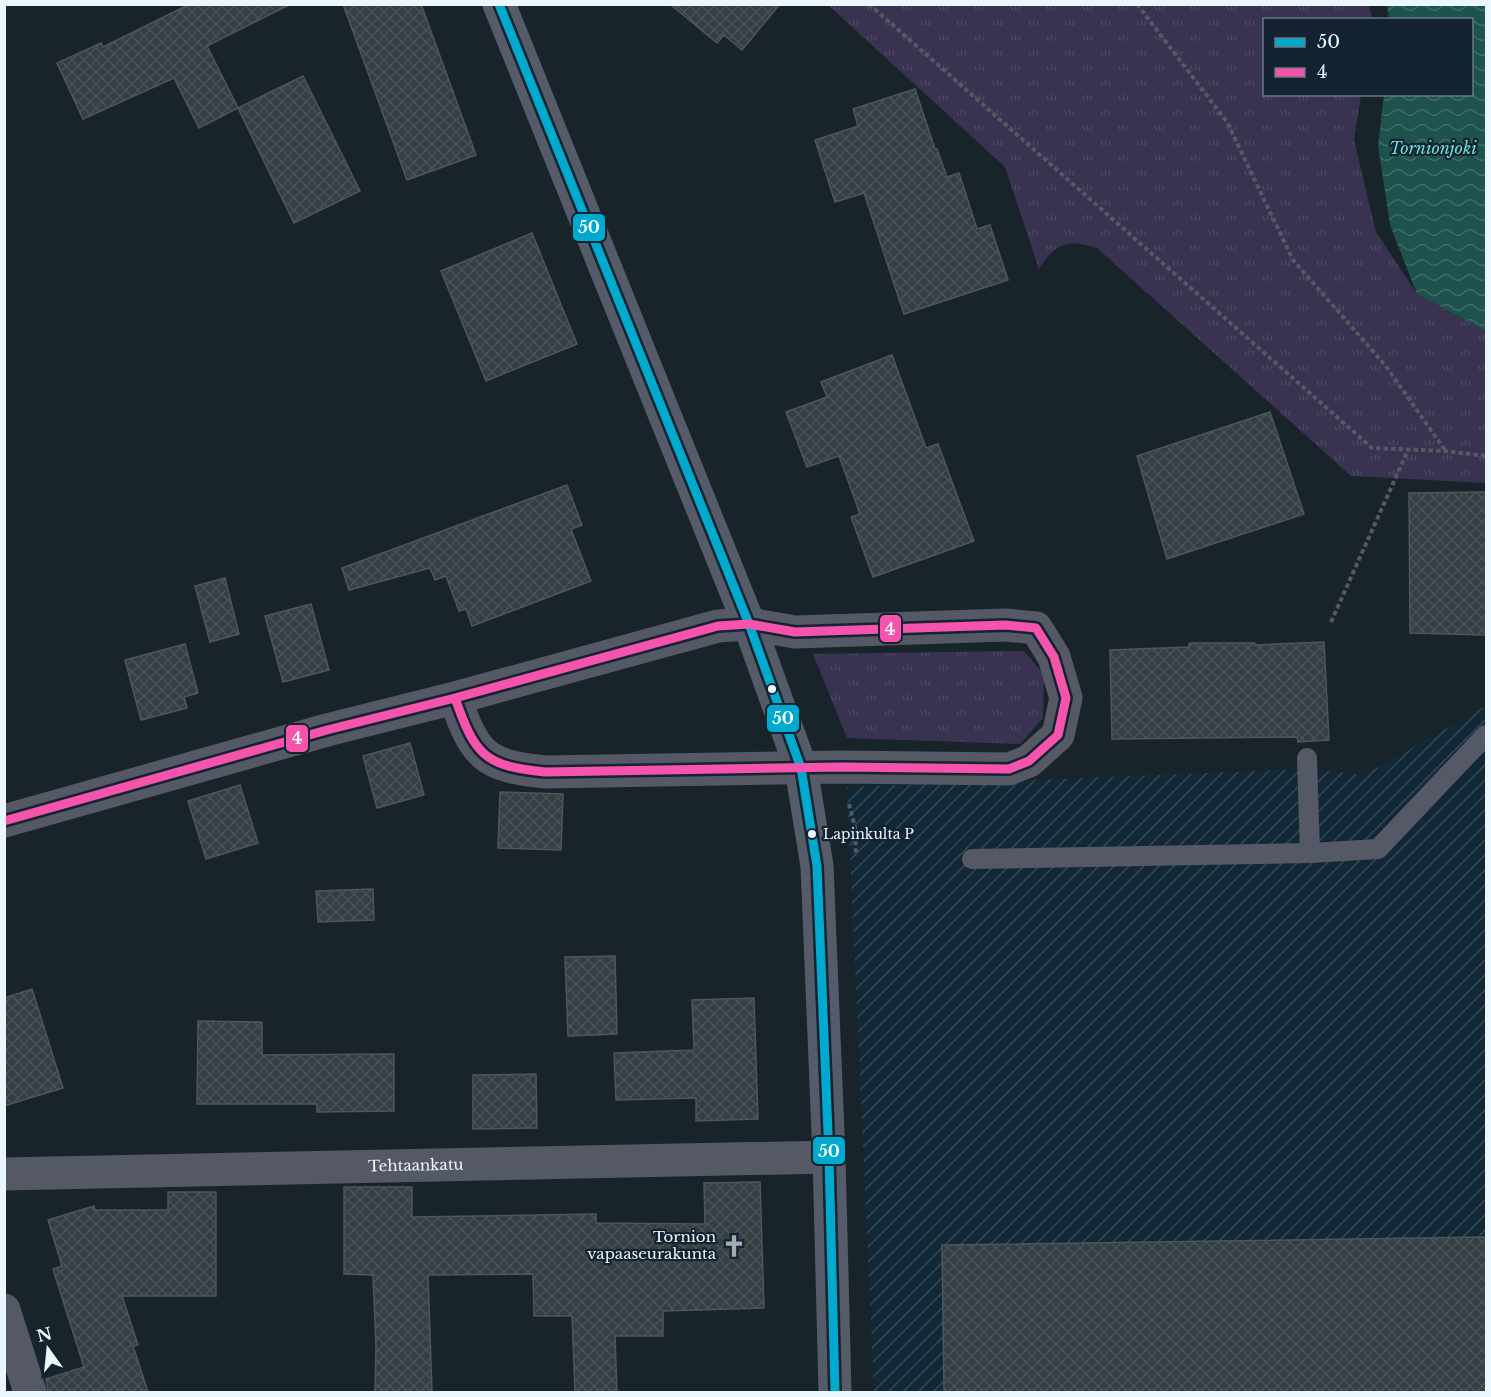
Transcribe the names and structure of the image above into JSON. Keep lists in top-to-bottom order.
{
  "streets": {
    "street": ["Tehtaankatu"]
  },
  "water": ["Tornionjoki"],
  "places": {
    "other": ["Lapinkulta P"],
    "church": ["Tornion vapaaseurakunta"]
  },
  "lines": ["transit line 50", "transit line 4"],
  "legend": ["50", "4"],
  "north": "top"
}
